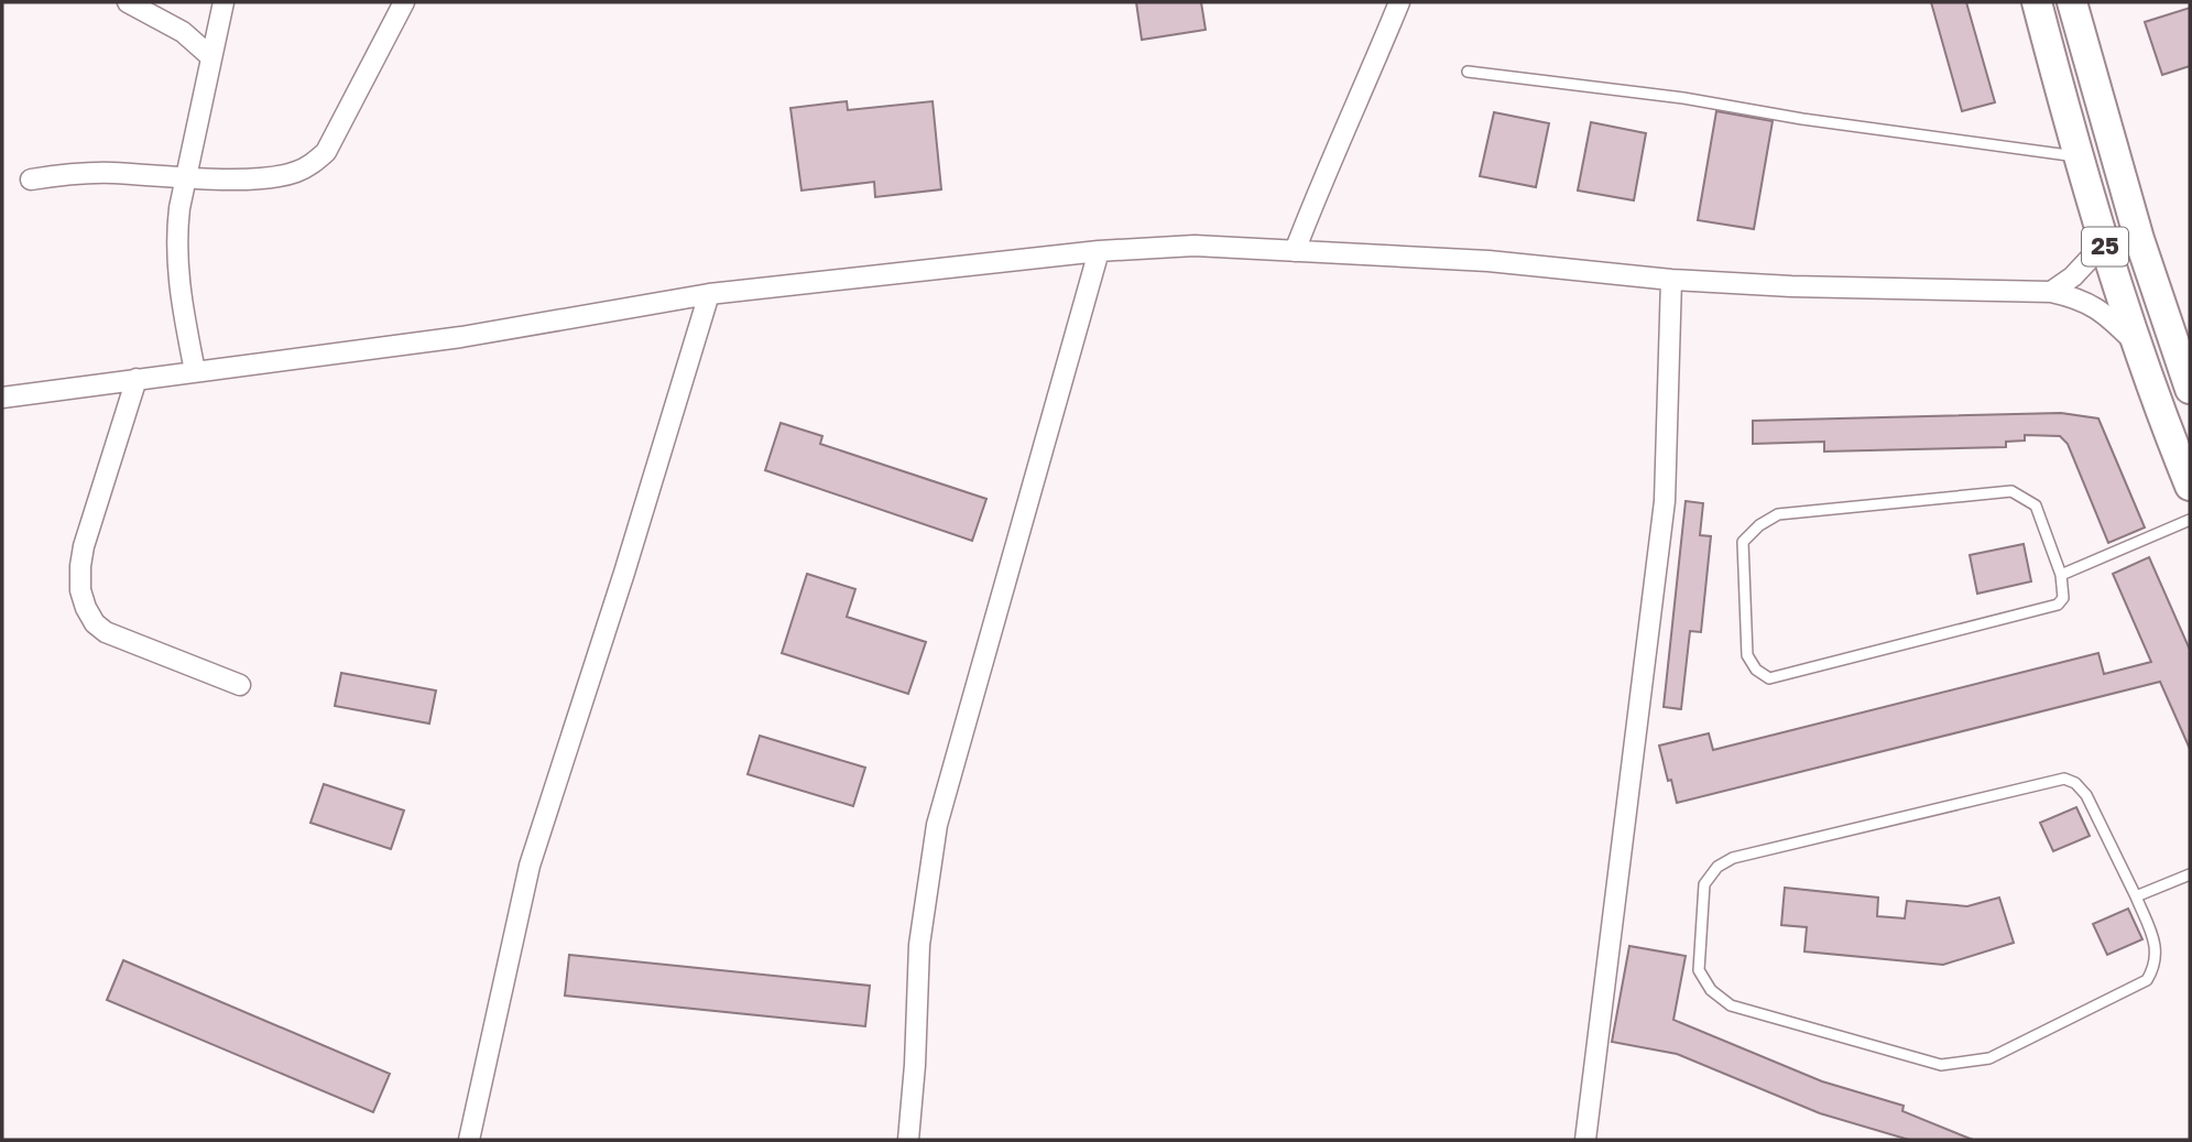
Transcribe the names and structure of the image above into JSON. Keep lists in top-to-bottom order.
{
  "streets": {
    "main road": ["25"]
  }
}
